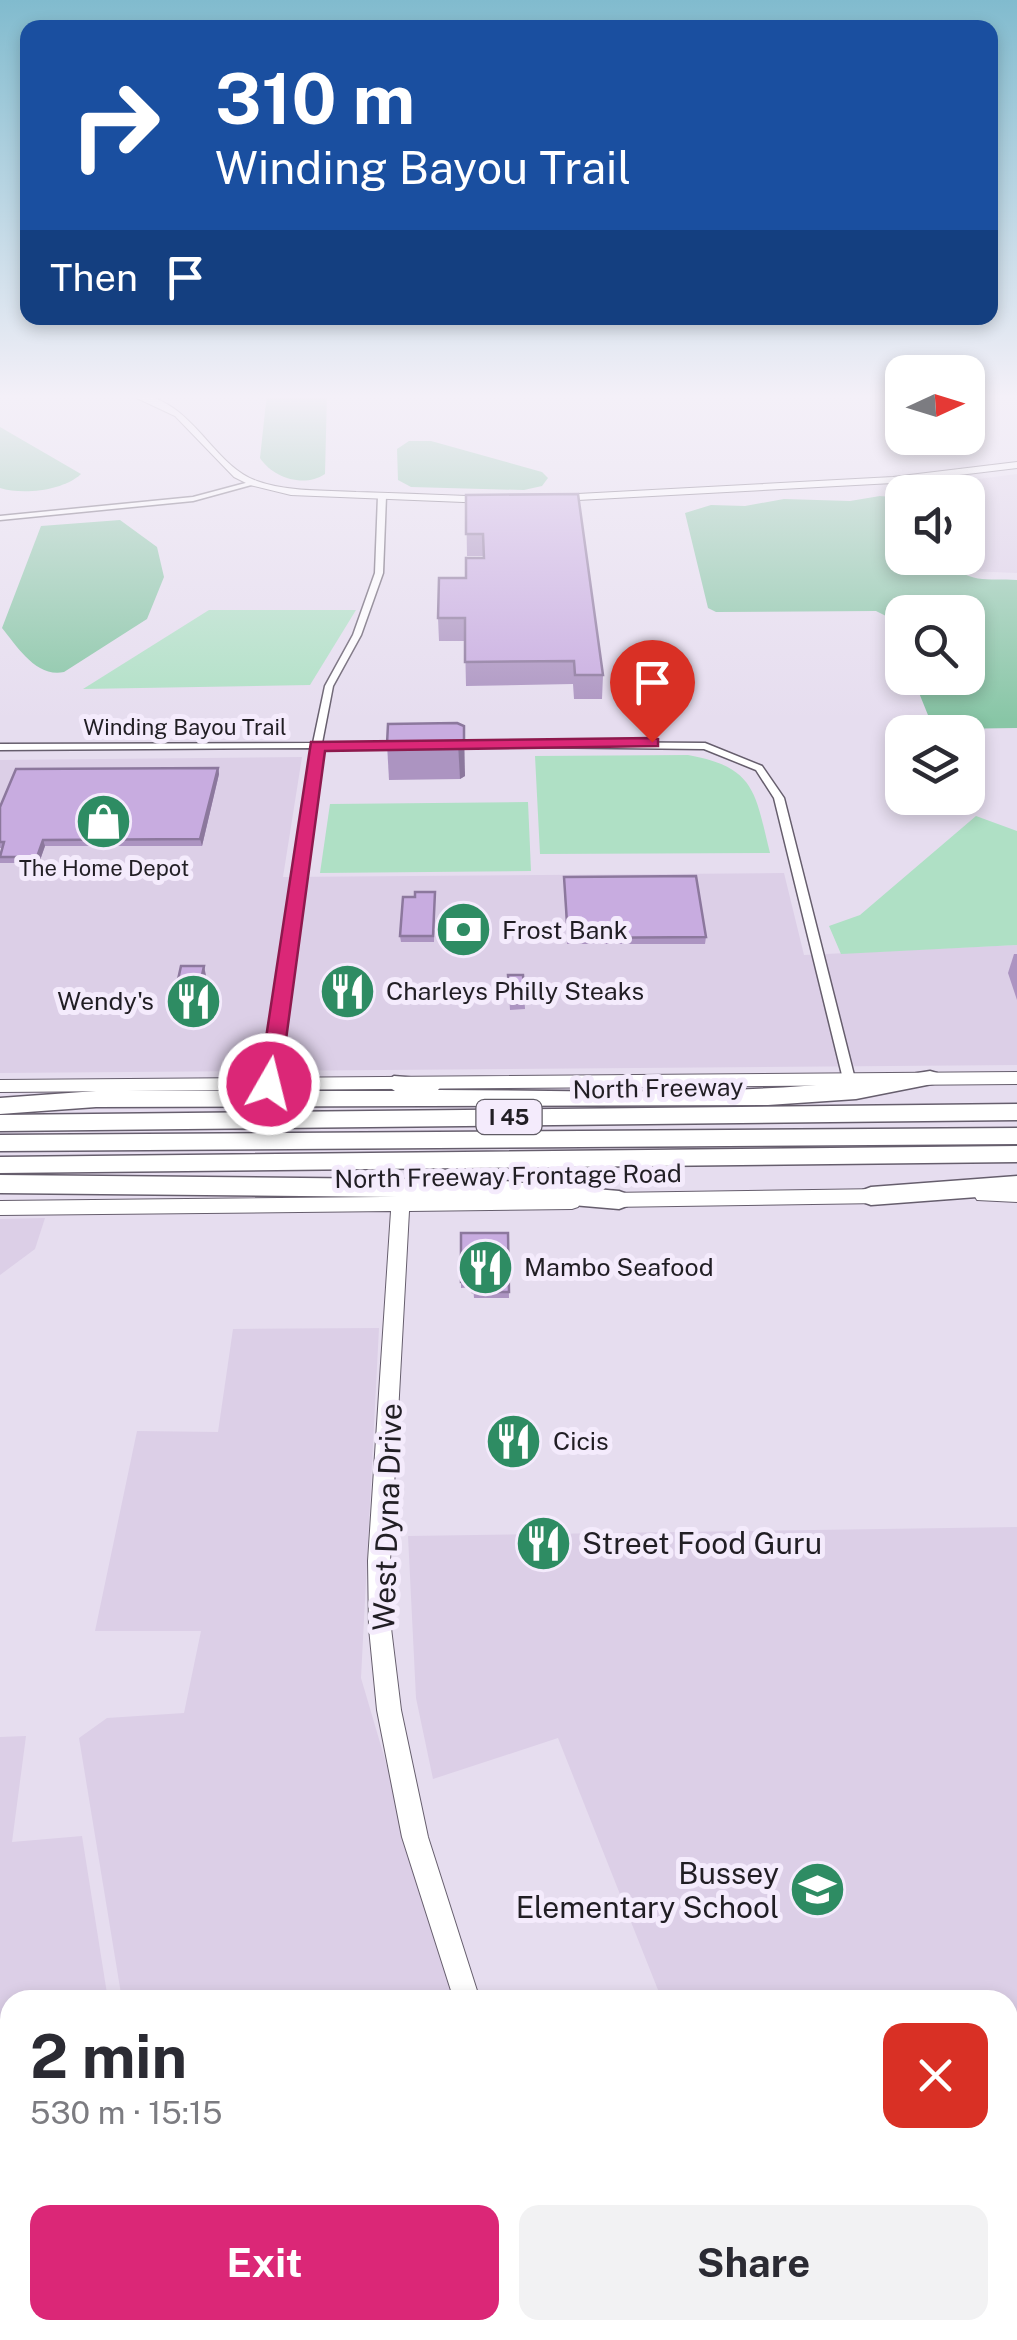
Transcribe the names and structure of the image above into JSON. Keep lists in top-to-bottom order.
{
  "streets": {
    "highway": ["North Freeway", "I 45"],
    "street": ["Winding Bayou Trail", "North Freeway Frontage Road", "West Dyna Drive"]
  },
  "crossings": [
    ["North Freeway Frontage Road", "West Dyna Drive"]
  ],
  "places": {
    "shop": ["The Home Depot"],
    "bank": ["Frost Bank"],
    "restaurant": [
      "Charleys Philly Steaks",
      "Wendy's",
      "Mambo Seafood",
      "Cicis",
      "Street Food Guru"
    ],
    "school or university": ["Bussey Elementary School"]
  },
  "north": "right",
  "page": {
    "turn": ["310 m", "Winding Bayou Trail"],
    "then": "Then",
    "heading": ["2 min", "530 m · 15:15"],
    "buttons": ["Exit", "Share"]
  }
}
